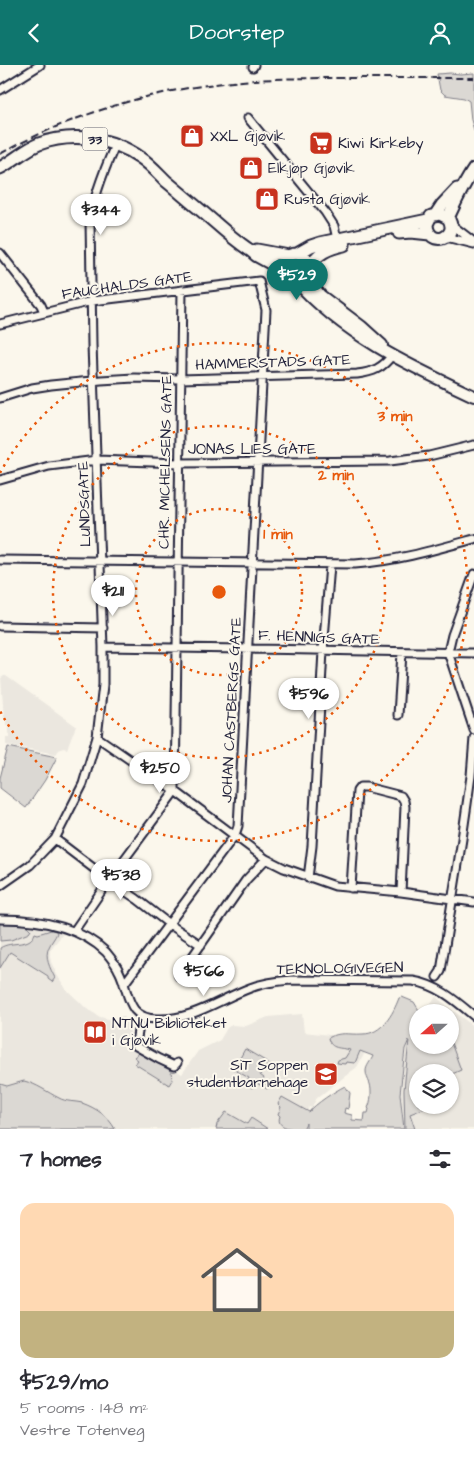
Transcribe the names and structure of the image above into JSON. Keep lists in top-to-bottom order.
{
  "streets": {
    "main road": ["33"],
    "street": [
      "FAUCHALDS GATE",
      "HAMMERSTADS GATE",
      "JONAS LIES GATE",
      "CHR. MICHELSENS GATE",
      "LUNDSGATE",
      "F. HENNIGS GATE",
      "JOHAN CASTBERGS GATE",
      "TEKNOLOGIVEGEN"
    ]
  },
  "crossings": [
    ["33", "LUNDSGATE"],
    ["FAUCHALDS GATE", "CHR. MICHELSENS GATE"],
    ["FAUCHALDS GATE", "LUNDSGATE"],
    ["FAUCHALDS GATE", "JOHAN CASTBERGS GATE"],
    ["HAMMERSTADS GATE", "CHR. MICHELSENS GATE"],
    ["HAMMERSTADS GATE", "LUNDSGATE"],
    ["HAMMERSTADS GATE", "JOHAN CASTBERGS GATE"],
    ["JONAS LIES GATE", "CHR. MICHELSENS GATE"],
    ["JONAS LIES GATE", "LUNDSGATE"],
    ["JONAS LIES GATE", "JOHAN CASTBERGS GATE"],
    ["CHR. MICHELSENS GATE", "F. HENNIGS GATE"],
    ["LUNDSGATE", "F. HENNIGS GATE"],
    ["F. HENNIGS GATE", "JOHAN CASTBERGS GATE"]
  ],
  "places": {
    "shop": ["XXL Gjøvik", "Elkjøp Gjøvik", "Rusta Gjøvik"],
    "supermarket": ["Kiwi Kirkeby"],
    "library": ["NTNU Biblioteket i Gjøvik"],
    "school or university": ["SiT Soppen studentbarnehage"]
  },
  "north": "left",
  "page": {
    "header": "Doorstep",
    "price": [
      "$344",
      "$529",
      "$211",
      "$596",
      "$250",
      "$538",
      "$566"
    ],
    "heading": "7 homes",
    "list": [
      {
        "name": "$529/mo",
        "note": "5 rooms · 148 m² · Vestre Totenveg"
      }
    ]
  },
  "rings": ["3 min", "2 min", "1 min"]
}
